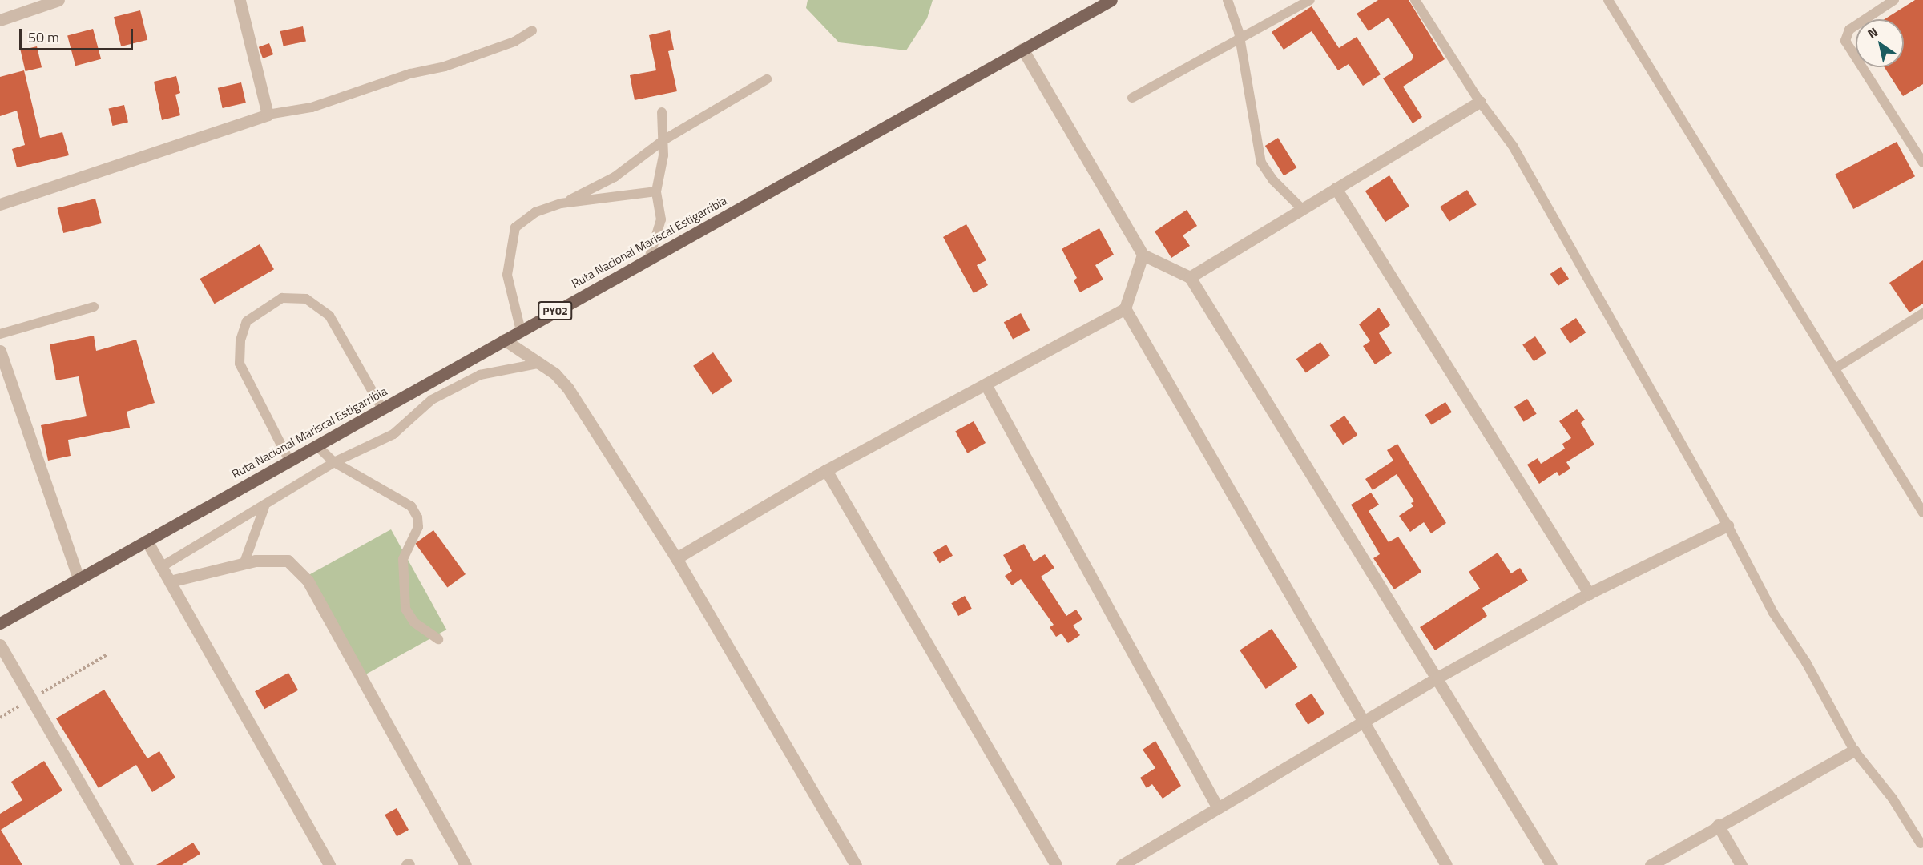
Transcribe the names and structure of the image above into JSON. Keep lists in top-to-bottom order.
{
  "streets": {
    "main road": ["Ruta Nacional Mariscal Estigarribia", "PY02"]
  },
  "scale_bar": "50 m",
  "north": "top left"
}
